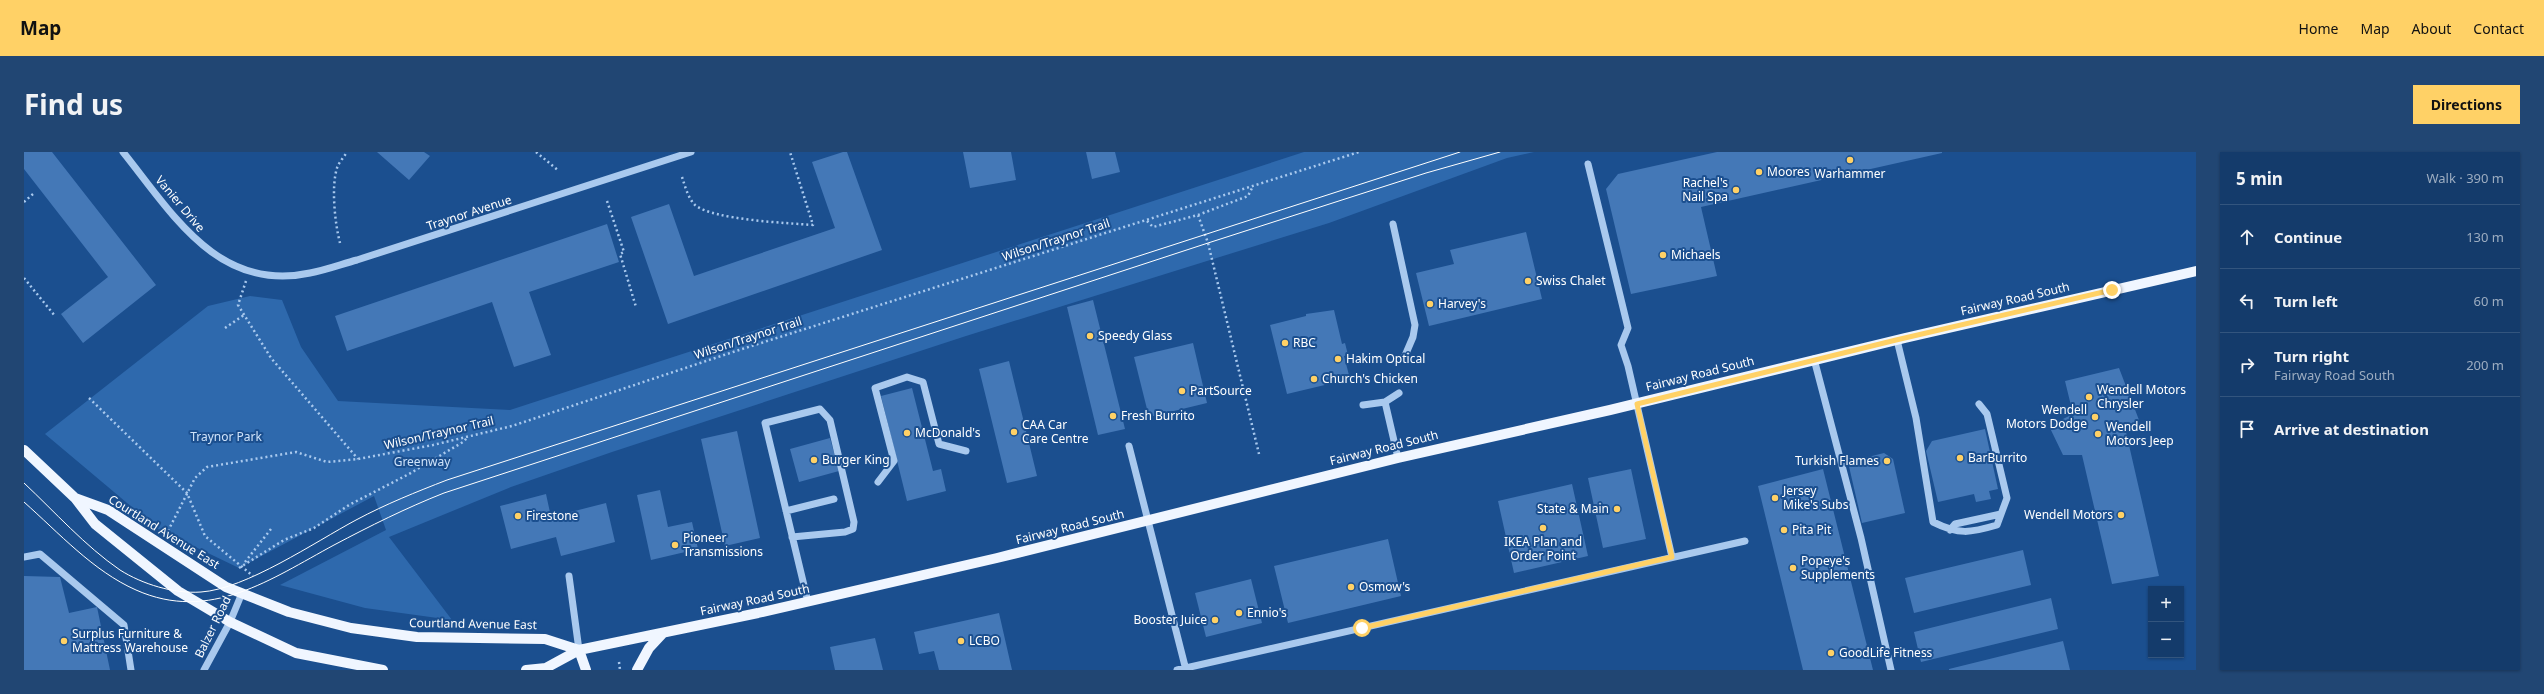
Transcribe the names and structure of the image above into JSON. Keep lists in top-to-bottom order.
{
  "streets": {
    "main road": ["Fairway Road South", "Courtland Avenue East"],
    "street": ["Vanier Drive", "Traynor Avenue", "Balzer Road"],
    "path": ["Wilson/Traynor Trail"]
  },
  "crossings": [
    ["Vanier Drive", "Traynor Avenue"],
    ["Fairway Road South", "Courtland Avenue East"],
    ["Courtland Avenue East", "Balzer Road"]
  ],
  "parks": ["Traynor Park", "Greenway"],
  "places": [
    "Warhammer",
    "Moores",
    "Rachel's Nail Spa",
    "Michaels",
    "Swiss Chalet",
    "Harvey's",
    "Speedy Glass",
    "RBC",
    "Hakim Optical",
    "Church's Chicken",
    "PartSource",
    "Wendell Motors Chrysler",
    "Fresh Burrito",
    "Wendell Motors Dodge",
    "CAA Car Care Centre",
    "McDonald's",
    "Wendell Motors Jeep",
    "BarBurrito",
    "Burger King",
    "Turkish Flames",
    "Jersey Mike's Subs",
    "State & Main",
    "Wendell Motors",
    "Firestone",
    "IKEA Plan and Order Point",
    "Pita Pit",
    "Pioneer Transmissions",
    "Popeye's Supplements",
    "Osmow's",
    "Ennio's",
    "Booster Juice",
    "Surplus Furniture & Mattress Warehouse",
    "LCBO",
    "GoodLife Fitness"
  ],
  "page": {
    "header": "Map",
    "nav": [
      "Home",
      "Map",
      "About",
      "Contact"
    ],
    "title": "Find us",
    "buttons": "Directions",
    "heading": ["5 min", "Walk · 390 m"],
    "list": [
      ["Continue", "130 m"],
      ["Turn left", "60 m"],
      ["Turn right", "Fairway Road South", "200 m"],
      "Arrive at destination"
    ],
    "map_buttons": ["+", "−"]
  }
}
